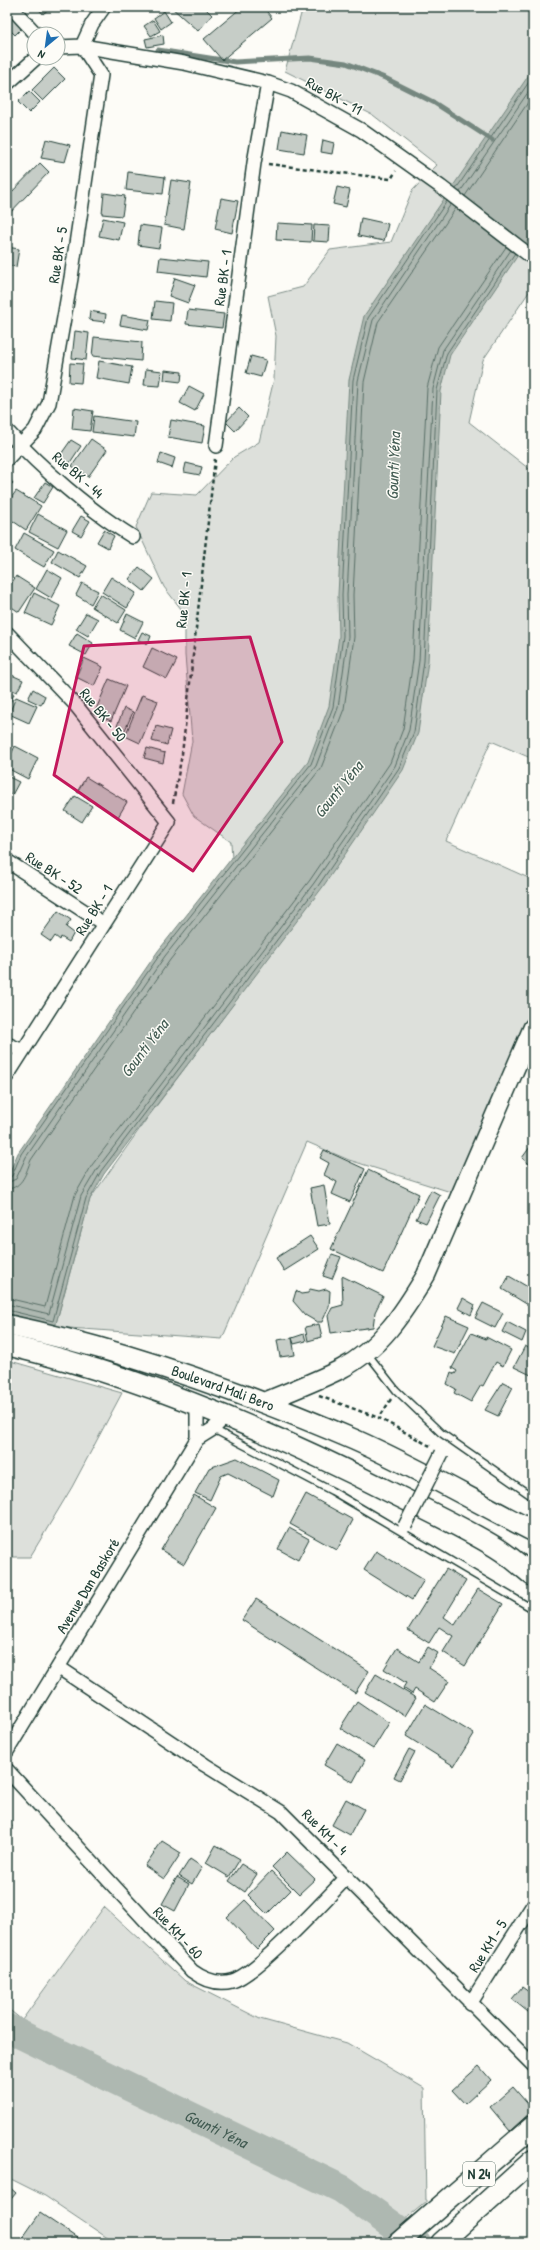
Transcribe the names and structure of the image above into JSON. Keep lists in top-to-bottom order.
{
  "streets": {
    "main road": ["Boulevard Mali Bero", "N 24"],
    "street": [
      "Rue BK - 11",
      "Rue BK - 5",
      "Rue BK - 1",
      "Rue BK - 44",
      "Rue BK - 50",
      "Rue BK - 52",
      "Avenue Dan Baskoré",
      "Rue KM - 4",
      "Rue KM - 60",
      "Rue KM - 5"
    ]
  },
  "crossings": [
    ["Rue BK - 11", "Rue BK - 5"],
    ["Rue BK - 11", "Rue BK - 1"],
    ["Rue BK - 5", "Rue BK - 44"],
    ["Rue BK - 1", "Rue BK - 50"],
    ["Rue BK - 1", "Rue BK - 52"],
    ["Avenue Dan Baskoré", "Rue KM - 4"],
    ["Rue KM - 4", "Rue KM - 60"],
    ["Rue KM - 4", "Rue KM - 5"]
  ],
  "water": ["Gounti Yéna"],
  "north": "bottom left"
}
